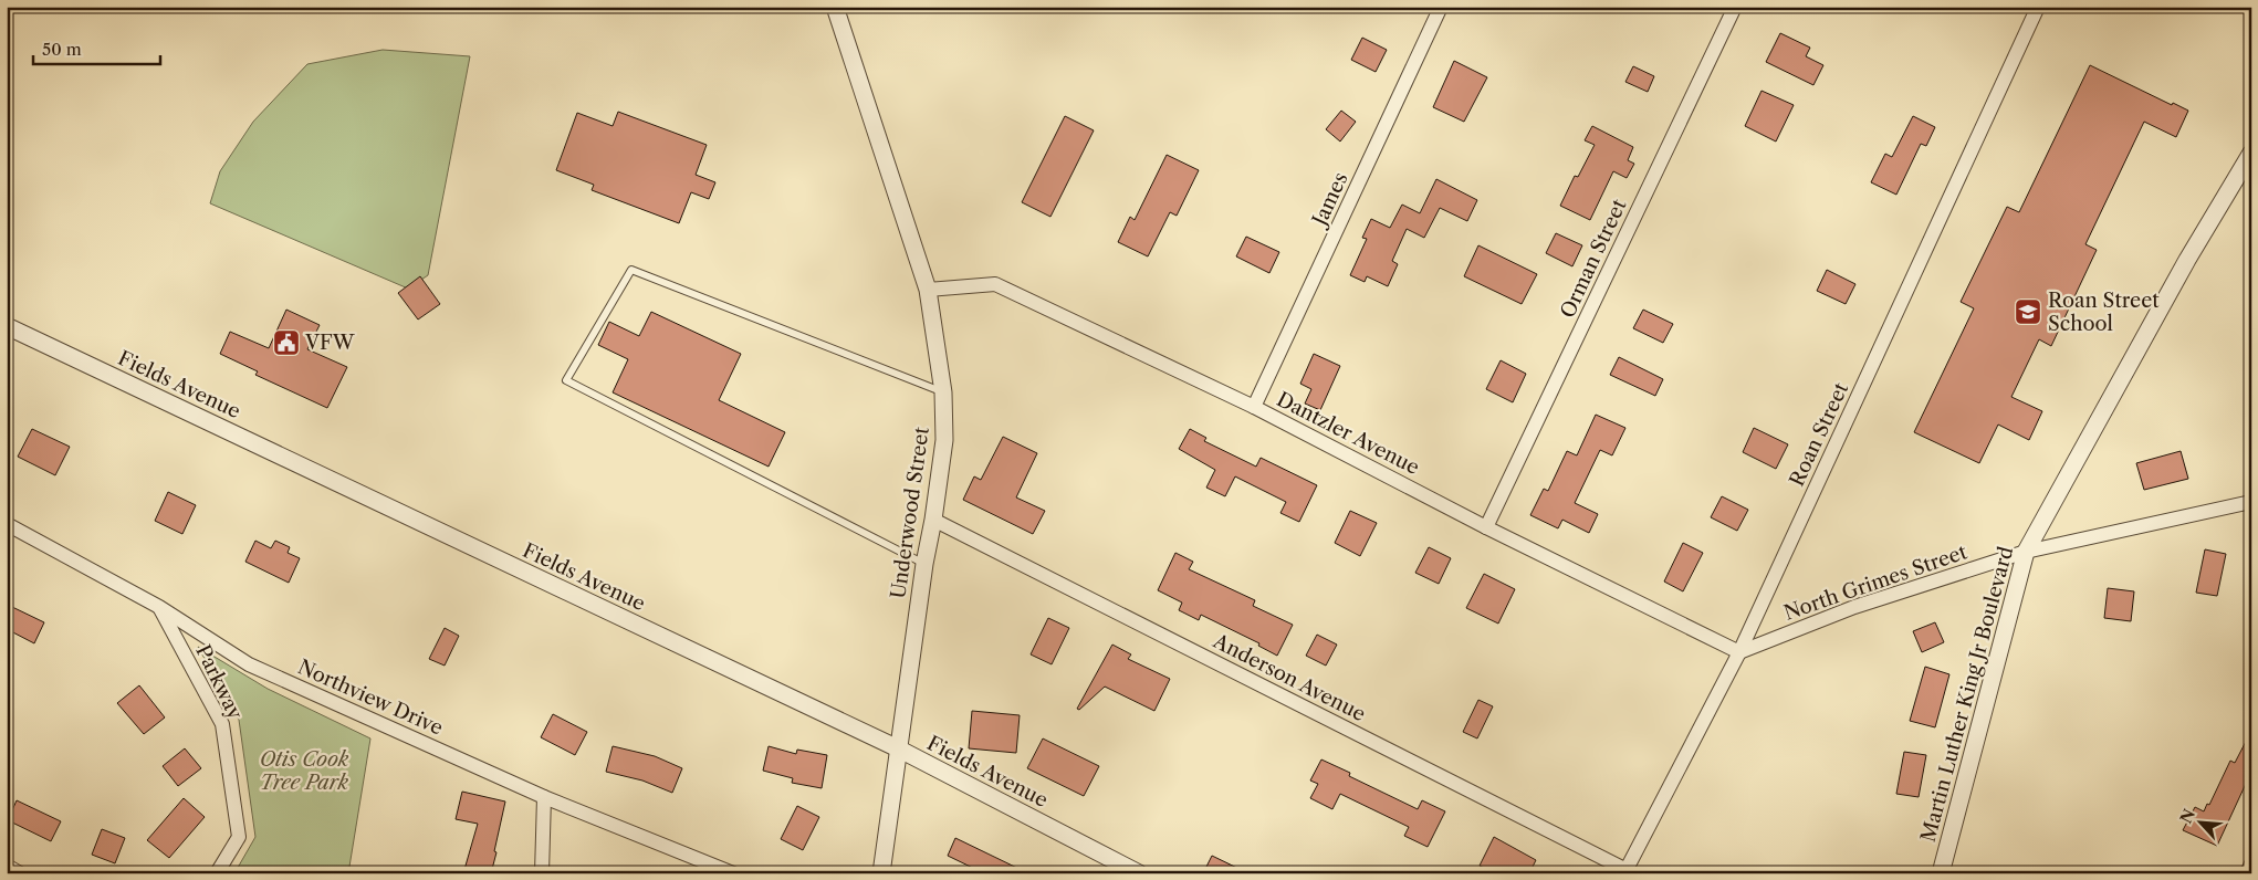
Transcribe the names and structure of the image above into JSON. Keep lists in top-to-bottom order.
{
  "streets": {
    "street": [
      "James",
      "Orman Street",
      "Fields Avenue",
      "Dantzler Avenue",
      "Roan Street",
      "Underwood Street",
      "North Grimes Street",
      "Anderson Avenue",
      "Parkway",
      "Martin Luther King Jr Boulevard",
      "Northview Drive"
    ]
  },
  "crossings": [
    ["James", "Dantzler Avenue"],
    ["Orman Street", "Dantzler Avenue"],
    ["Fields Avenue", "Underwood Street"],
    ["Dantzler Avenue", "Roan Street"],
    ["Dantzler Avenue", "Underwood Street"],
    ["Dantzler Avenue", "North Grimes Street"],
    ["Roan Street", "North Grimes Street"],
    ["Roan Street", "Anderson Avenue"],
    ["Underwood Street", "Anderson Avenue"],
    ["North Grimes Street", "Martin Luther King Jr Boulevard"],
    ["Parkway", "Northview Drive"]
  ],
  "parks": ["Otis Cook Tree Park"],
  "places": {
    "school or university": ["Roan Street School"],
    "public building": ["VFW"]
  },
  "scale_bar": "50 m",
  "north": "top left"
}
